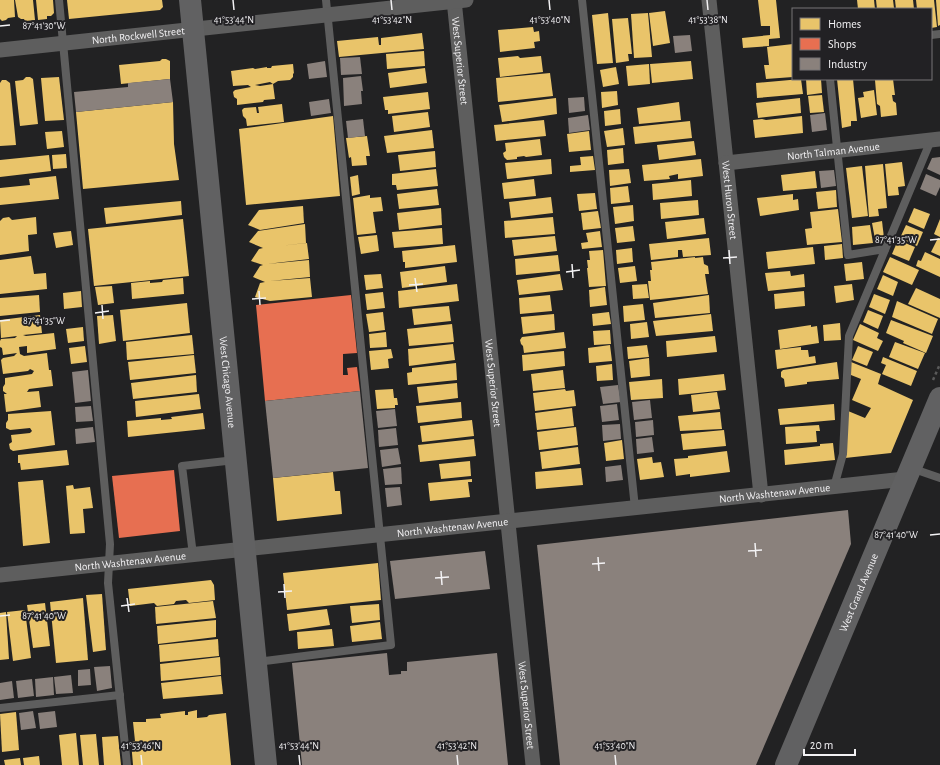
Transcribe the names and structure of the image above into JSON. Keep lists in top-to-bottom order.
{
  "streets": {
    "main road": ["West Chicago Avenue", "West Grand Avenue"],
    "street": [
      "North Rockwell Street",
      "West Superior Street",
      "North Talman Avenue",
      "West Huron Street",
      "North Washtenaw Avenue"
    ]
  },
  "crossings": [
    ["North Rockwell Street", "West Superior Street"],
    ["North Rockwell Street", "West Chicago Avenue"],
    ["West Superior Street", "North Washtenaw Avenue"],
    ["North Talman Avenue", "West Huron Street"],
    ["West Huron Street", "North Washtenaw Avenue"],
    ["West Chicago Avenue", "North Washtenaw Avenue"],
    ["North Washtenaw Avenue", "West Grand Avenue"]
  ],
  "legend": ["Homes", "Shops", "Industry"],
  "scale_bar": "20 m",
  "coordinates": [
    "41°53'44\"N",
    "41°53'42\"N",
    "41°53'40\"N",
    "41°53'38\"N",
    "87°41'30\"W",
    "87°41'35\"W",
    "87°41'40\"W",
    "41°53'46\"N"
  ]
}
